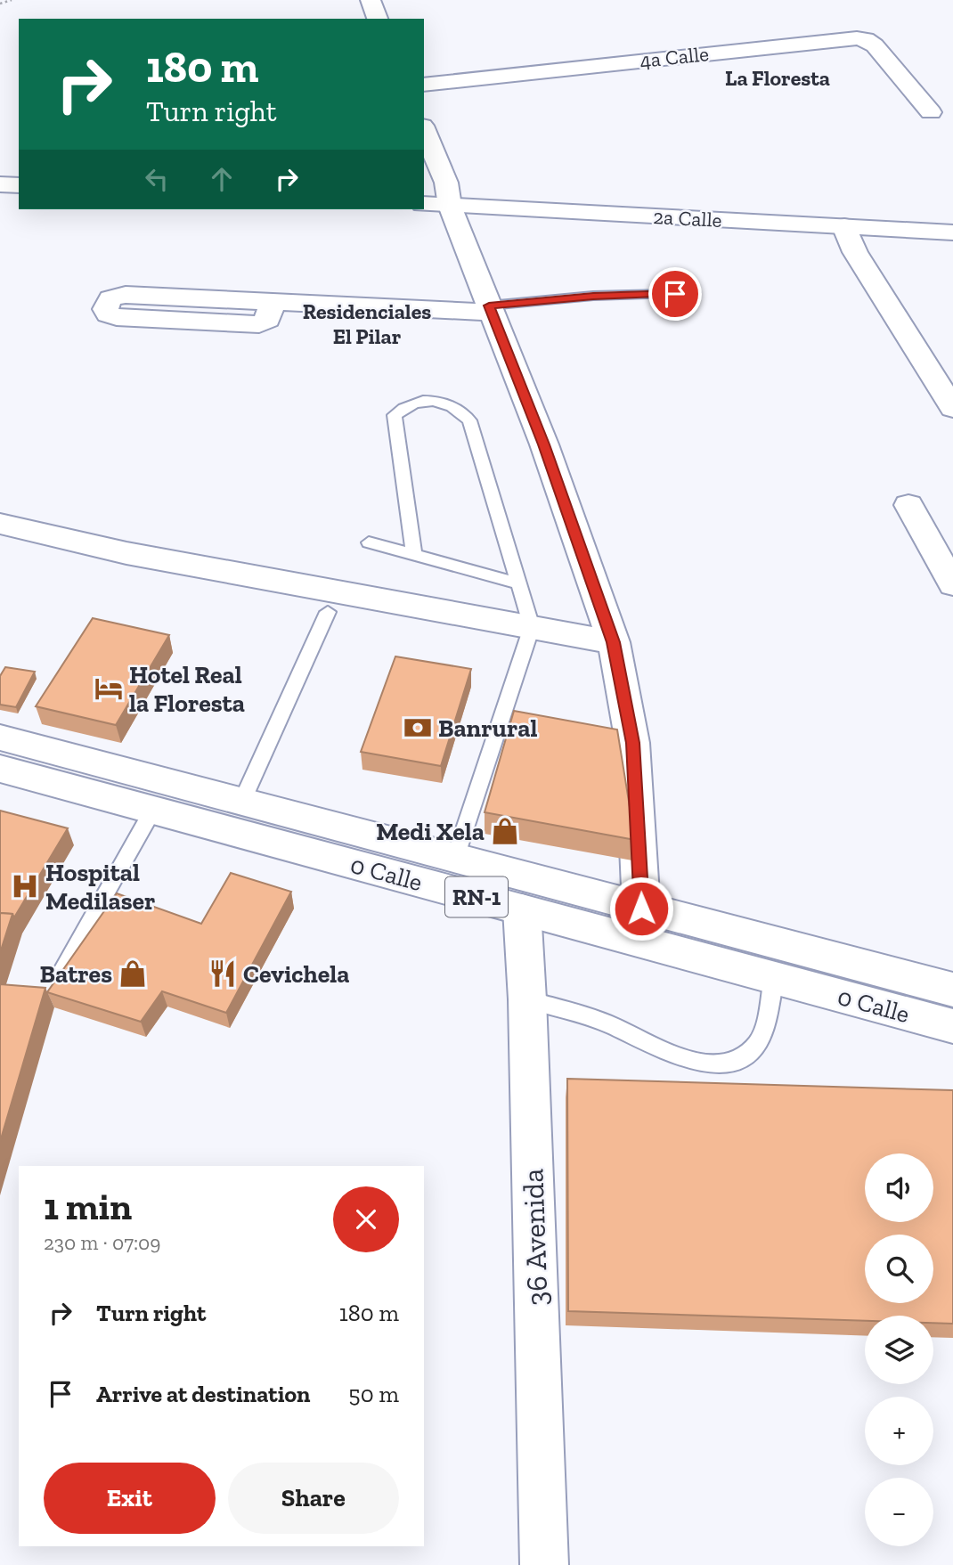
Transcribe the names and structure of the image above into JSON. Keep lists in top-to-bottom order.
{
  "streets": {
    "street": [
      "4a Calle",
      "2a Calle",
      "0 Calle",
      "RN-1",
      "36 Avenida"
    ]
  },
  "crossings": [
    ["0 Calle", "36 Avenida"]
  ],
  "districts": ["La Floresta", "Residenciales El Pilar"],
  "places": {
    "hotel": ["Hotel Real la Floresta"],
    "bank": ["Banrural"],
    "shop": ["Medi Xela", "Batres"],
    "hospital": ["Hospital Medilaser"],
    "restaurant": ["Cevichela"]
  },
  "page": {
    "turn": ["180 m", "Turn right"],
    "map_buttons": ["+", "−"],
    "heading": ["1 min", "230 m · 07:09"],
    "list": [
      {
        "name": "Turn right",
        "value": "180 m"
      },
      {
        "name": "Arrive at destination",
        "value": "50 m"
      }
    ],
    "buttons": ["Exit", "Share"]
  }
}
